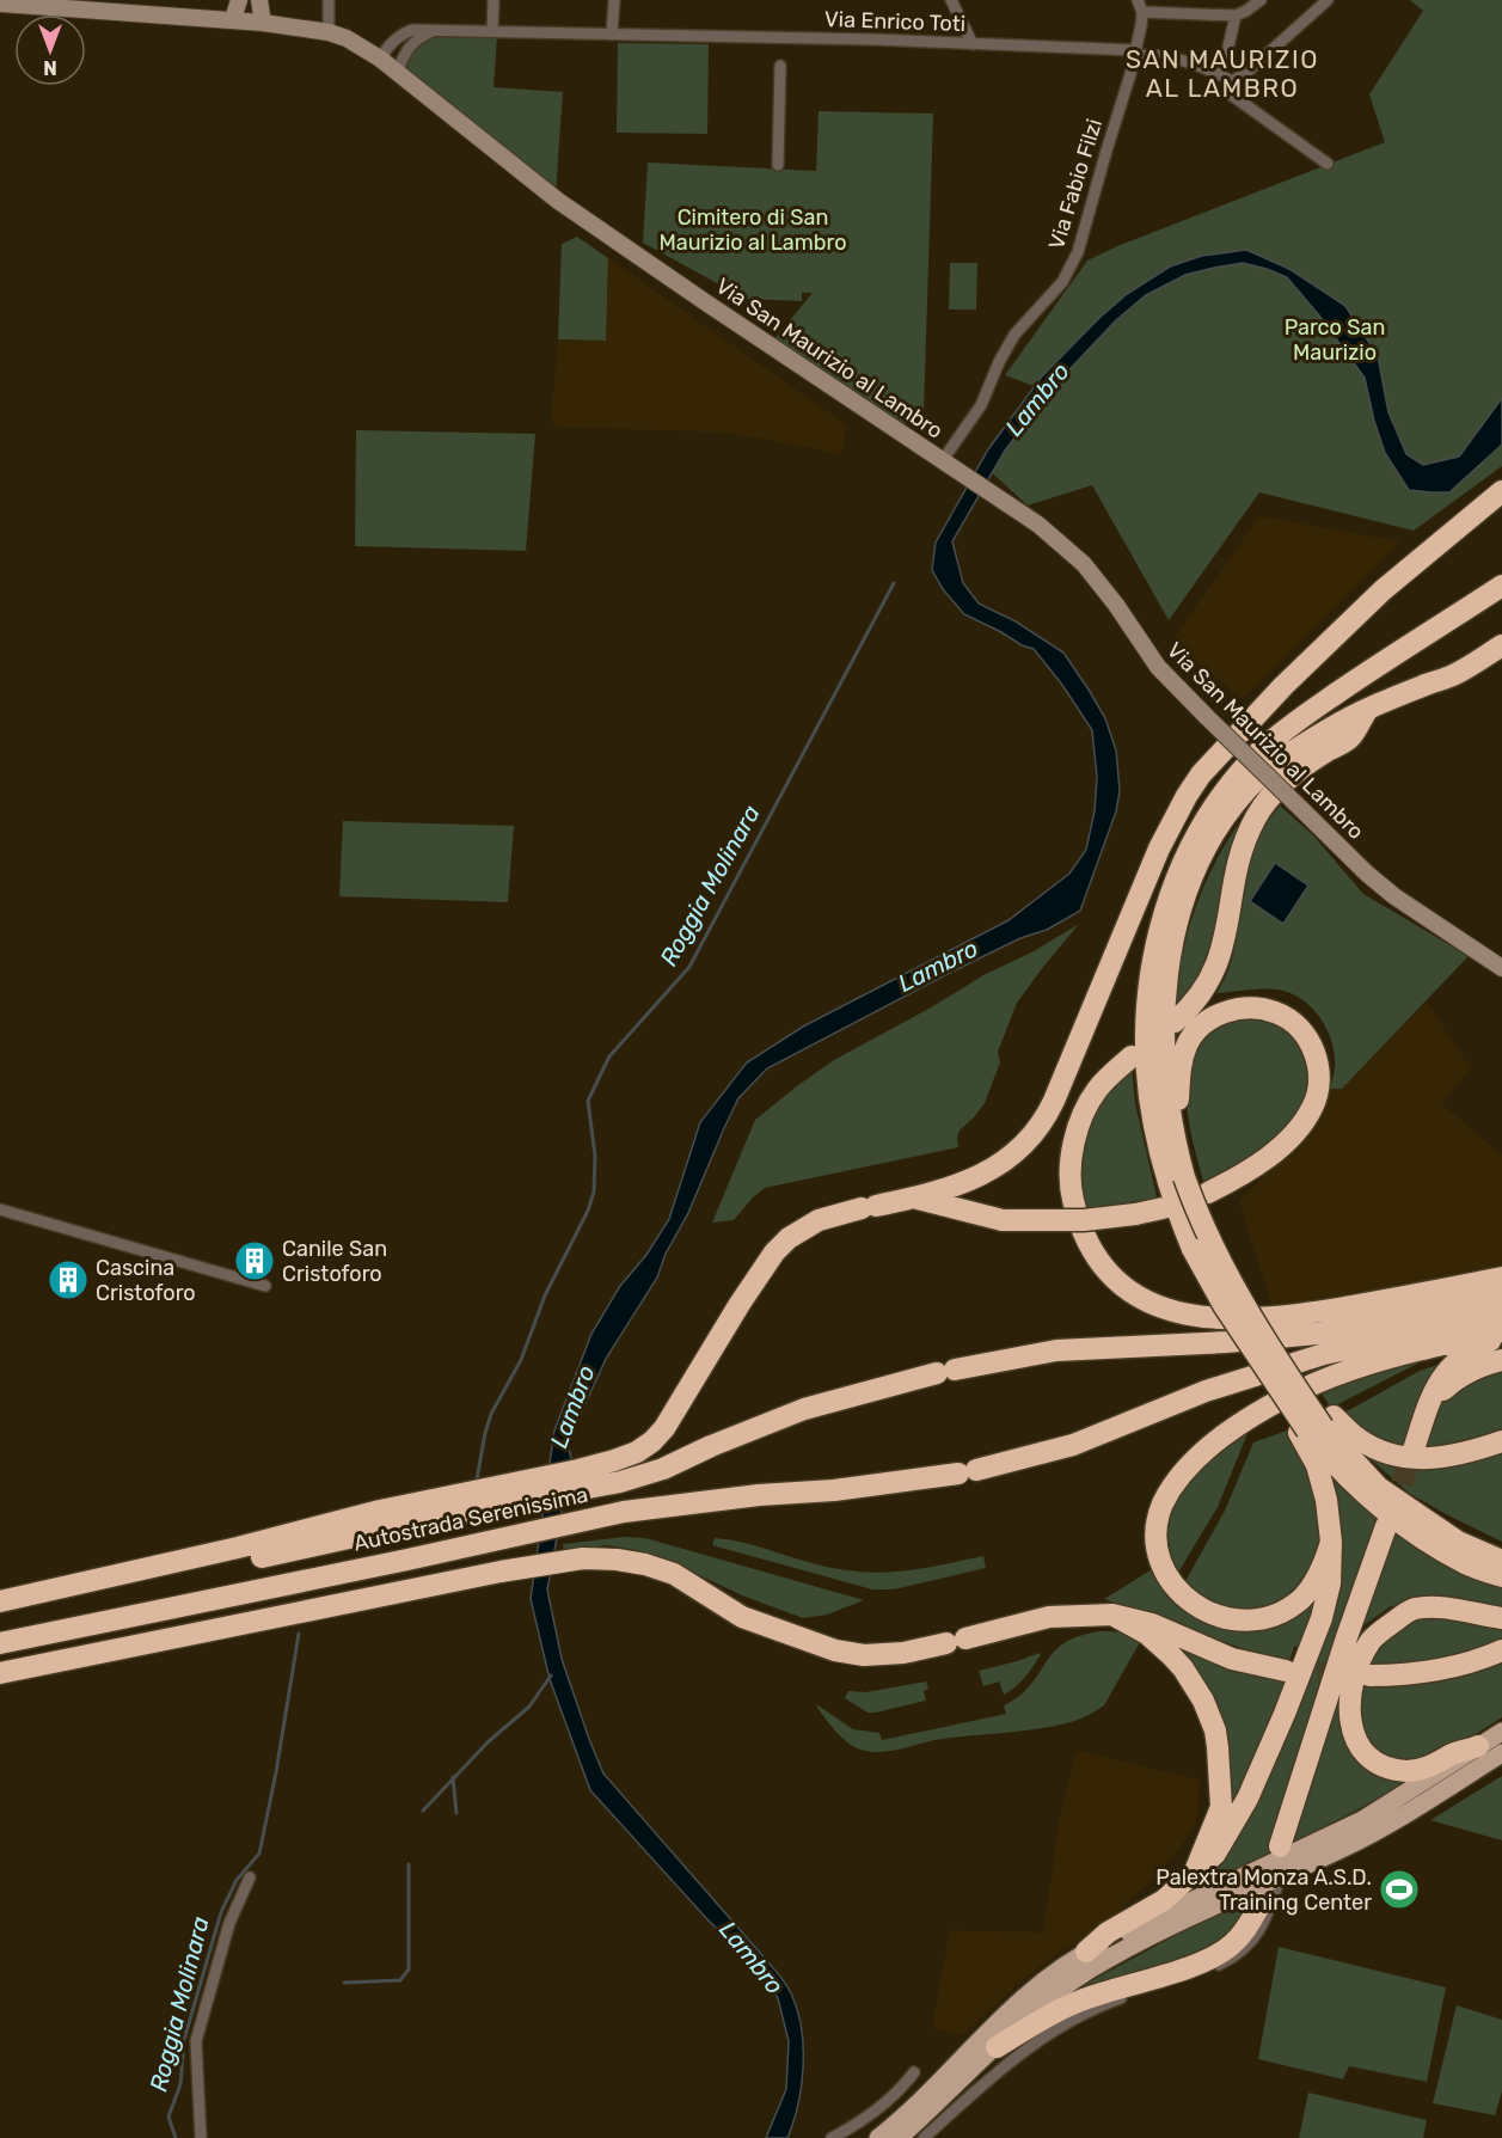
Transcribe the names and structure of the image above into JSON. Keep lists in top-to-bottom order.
{
  "streets": {
    "highway": ["Autostrada Serenissima"],
    "main road": ["Via San Maurizio al Lambro"],
    "street": ["Via Enrico Toti", "Via Fabio Filzi"]
  },
  "crossings": [
    ["Via Enrico Toti", "Via Fabio Filzi"],
    ["Via Enrico Toti", "Via San Maurizio al Lambro"],
    ["Via Fabio Filzi", "Via San Maurizio al Lambro"]
  ],
  "districts": ["SAN MAURIZIO AL LAMBRO"],
  "water": ["Lambro", "Roggia Molinara"],
  "parks": ["Cimitero di San Maurizio al Lambro", "Parco San Maurizio"],
  "places": {
    "building": ["Canile San Cristoforo", "Cascina Cristoforo"],
    "sports": ["Palextra Monza A.S.D. Training Center"]
  },
  "north": "bottom"
}
